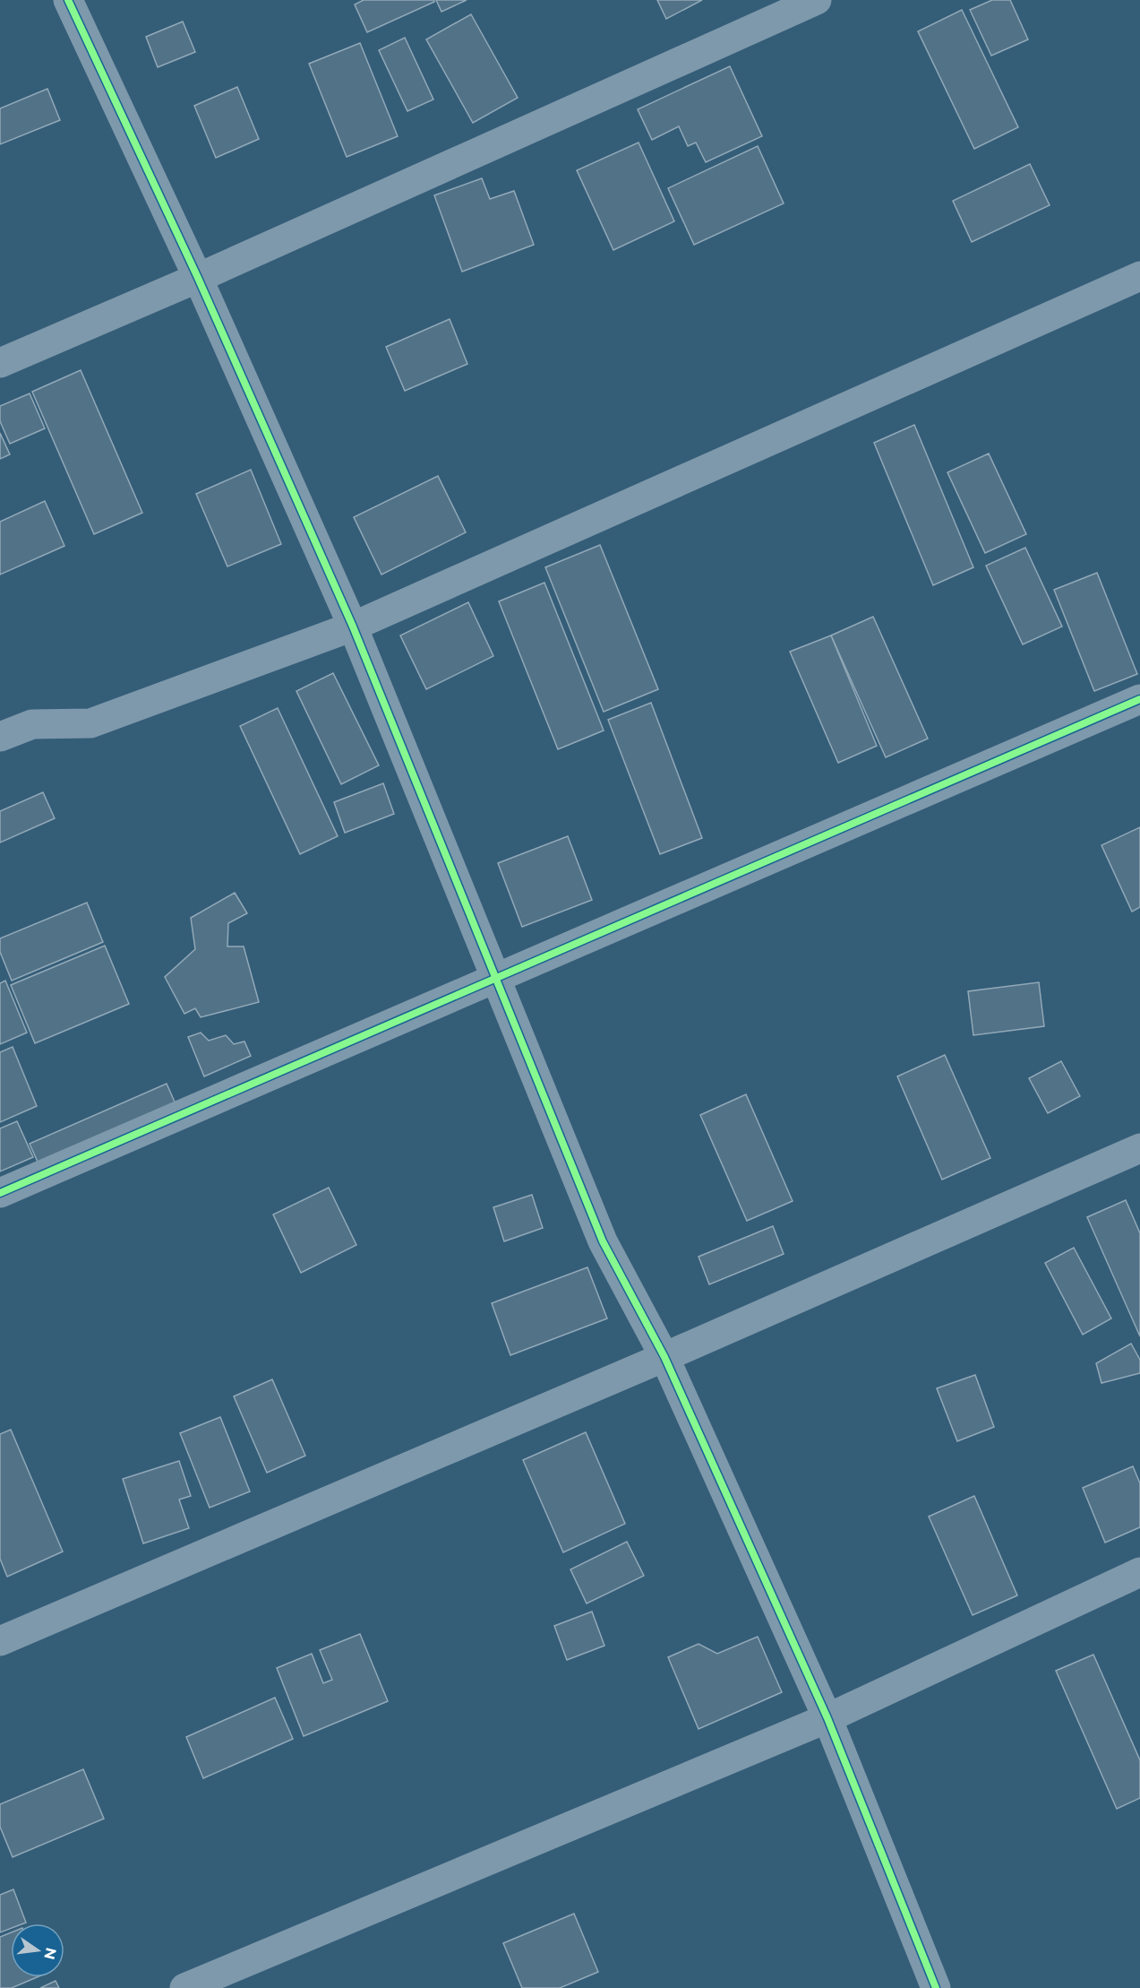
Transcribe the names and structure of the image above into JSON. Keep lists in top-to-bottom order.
{
  "north": "right"
}
